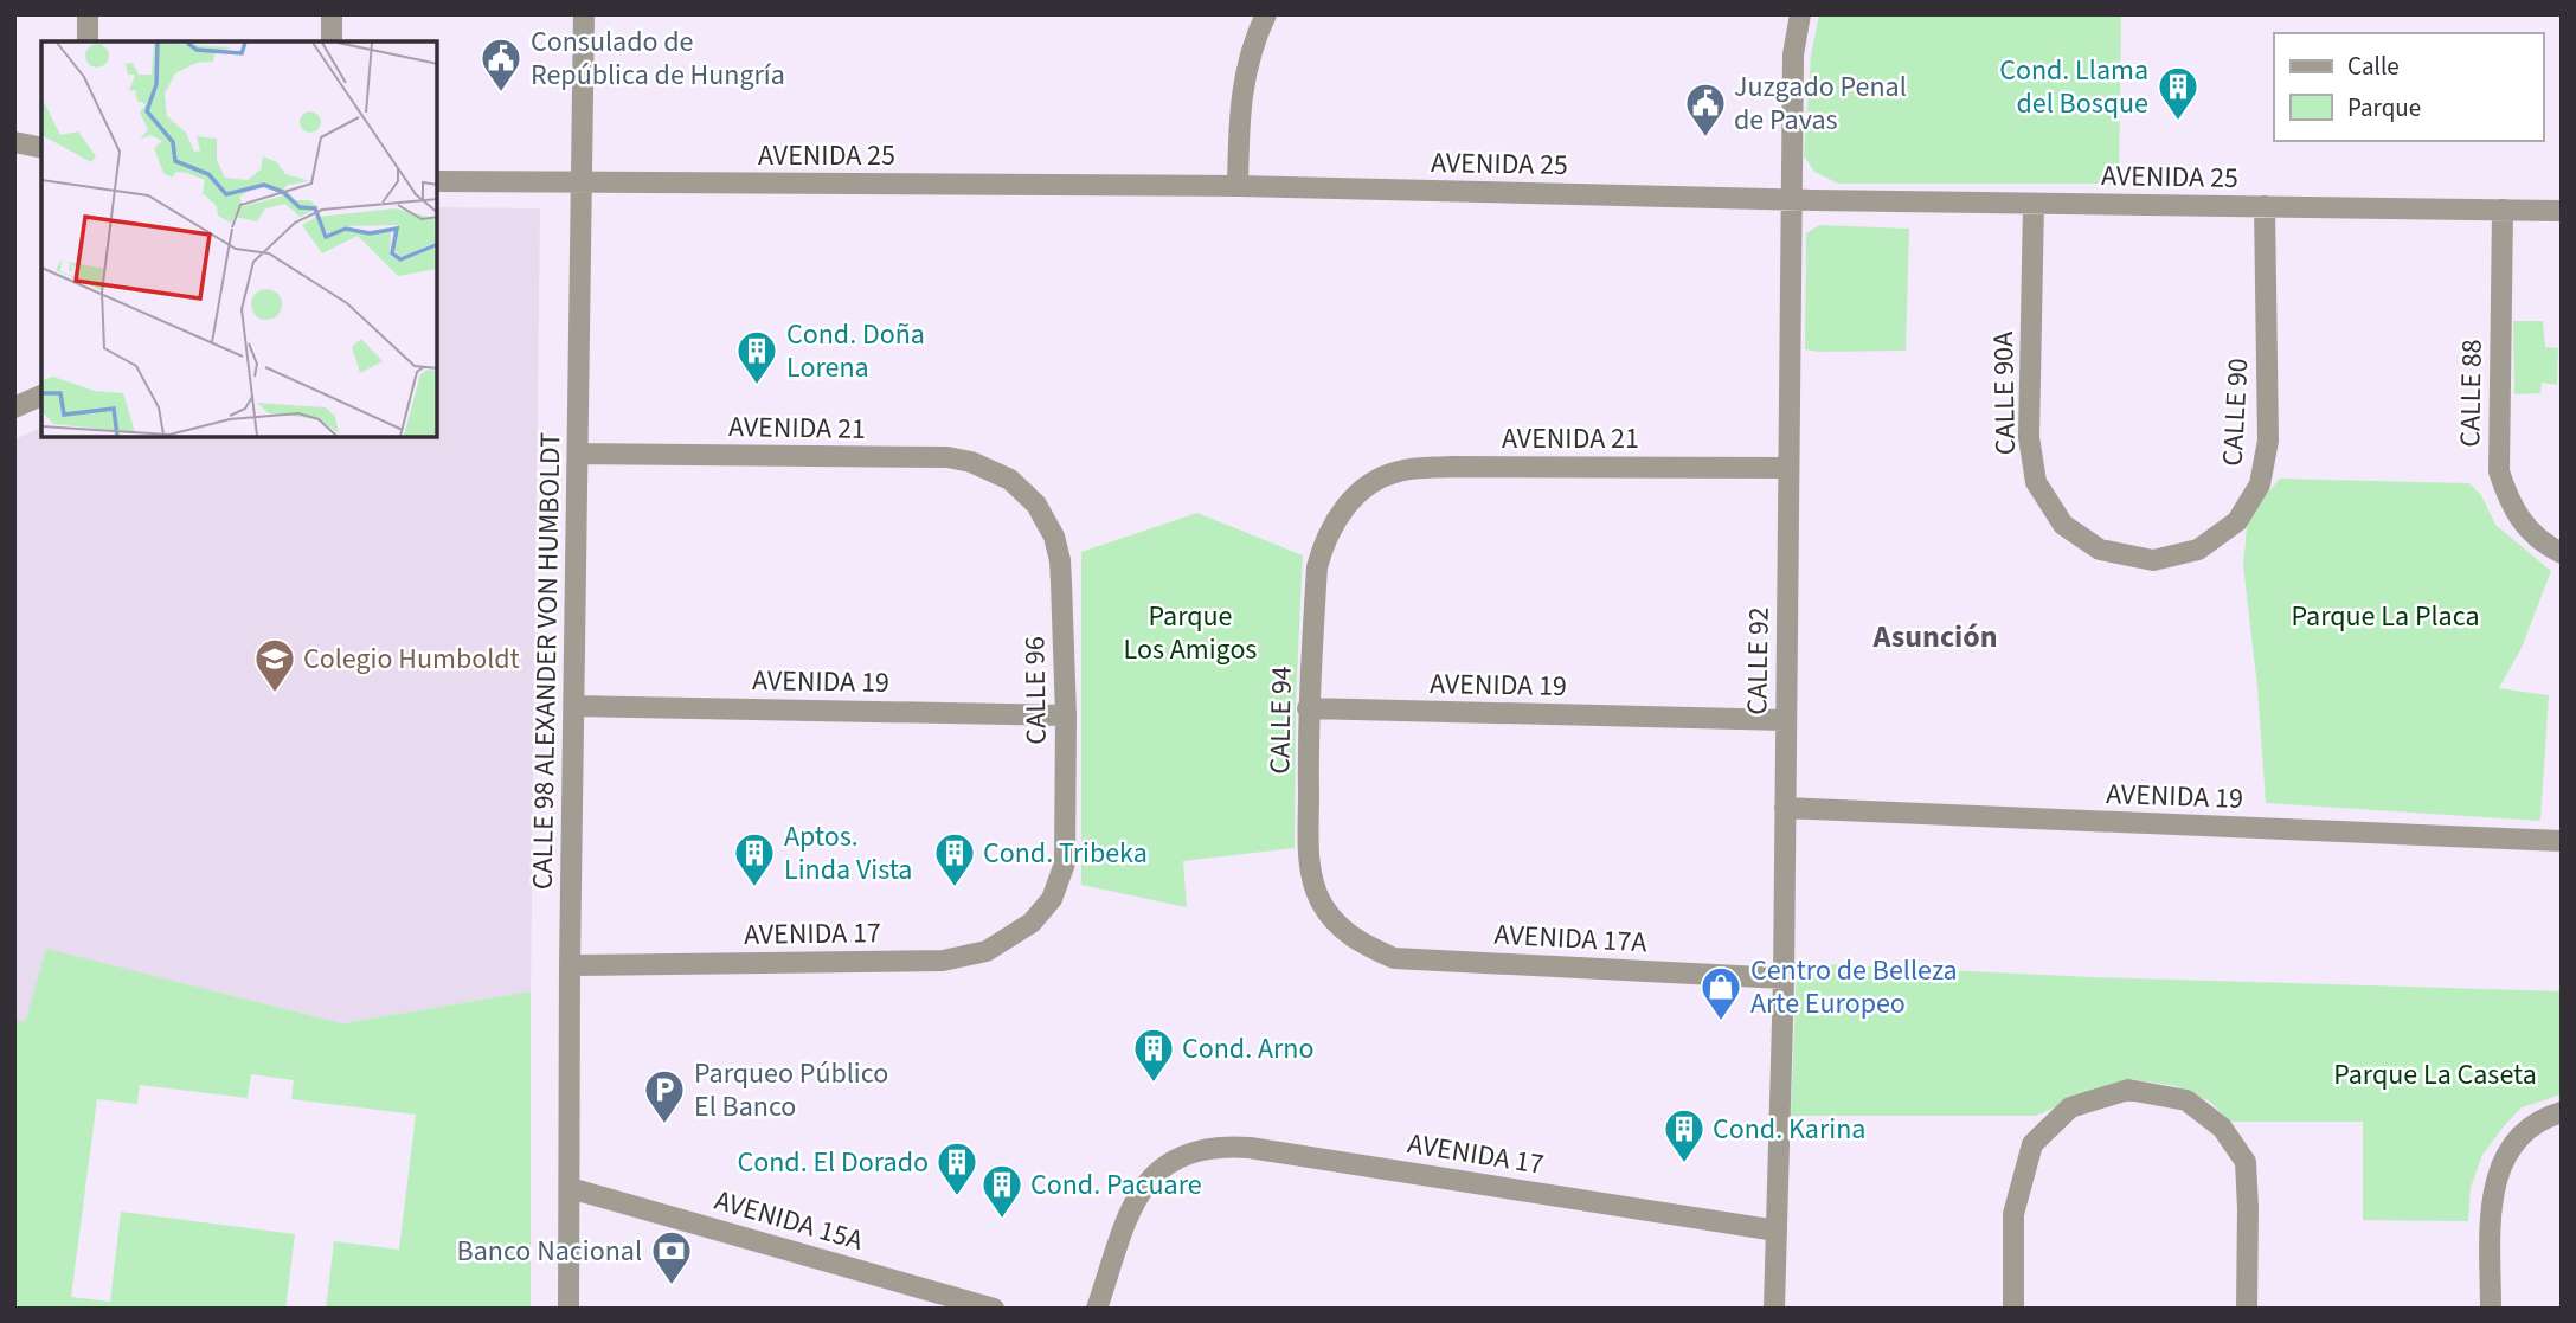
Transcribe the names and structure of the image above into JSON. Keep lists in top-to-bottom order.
{
  "streets": {
    "street": [
      "AVENIDA 25",
      "CALLE 90A",
      "CALLE 88",
      "CALLE 90",
      "AVENIDA 21",
      "CALLE 98 ALEXANDER VON HUMBOLDT",
      "CALLE 92",
      "AVENIDA 19",
      "CALLE 96",
      "CALLE 94",
      "AVENIDA 17",
      "AVENIDA 17A",
      "AVENIDA 15A"
    ]
  },
  "crossings": [
    ["AVENIDA 25", "CALLE 90A"],
    ["AVENIDA 25", "CALLE 88"],
    ["AVENIDA 25", "CALLE 90"],
    ["AVENIDA 25", "CALLE 98 ALEXANDER VON HUMBOLDT"],
    ["AVENIDA 25", "CALLE 92"],
    ["CALLE 90A", "CALLE 90"],
    ["AVENIDA 21", "CALLE 98 ALEXANDER VON HUMBOLDT"],
    ["AVENIDA 21", "CALLE 92"],
    ["AVENIDA 21", "CALLE 96"],
    ["AVENIDA 21", "CALLE 94"],
    ["CALLE 98 ALEXANDER VON HUMBOLDT", "AVENIDA 19"],
    ["CALLE 98 ALEXANDER VON HUMBOLDT", "AVENIDA 17"],
    ["CALLE 98 ALEXANDER VON HUMBOLDT", "AVENIDA 15A"],
    ["CALLE 92", "AVENIDA 19"],
    ["CALLE 92", "AVENIDA 17"],
    ["CALLE 92", "AVENIDA 17A"],
    ["AVENIDA 19", "CALLE 96"],
    ["AVENIDA 19", "CALLE 94"],
    ["CALLE 96", "AVENIDA 17"],
    ["CALLE 94", "AVENIDA 17A"]
  ],
  "districts": ["Asunción"],
  "parks": ["Parque Los Amigos", "Parque La Placa", "Parque La Caseta"],
  "places": {
    "public building": ["Consulado de República de Hungría", "Juzgado Penal de Pavas"],
    "building": [
      "Cond. Llama del Bosque",
      "Cond. Doña Lorena",
      "Aptos. Linda Vista",
      "Cond. Tribeka",
      "Cond. Arno",
      "Cond. Karina",
      "Cond. El Dorado",
      "Cond. Pacuare"
    ],
    "school or university": ["Colegio Humboldt"],
    "shop": ["Centro de Belleza Arte Europeo"],
    "parking": ["Parqueo Público El Banco"],
    "bank": ["Banco Nacional"]
  },
  "legend": ["Calle", "Parque"]
}
